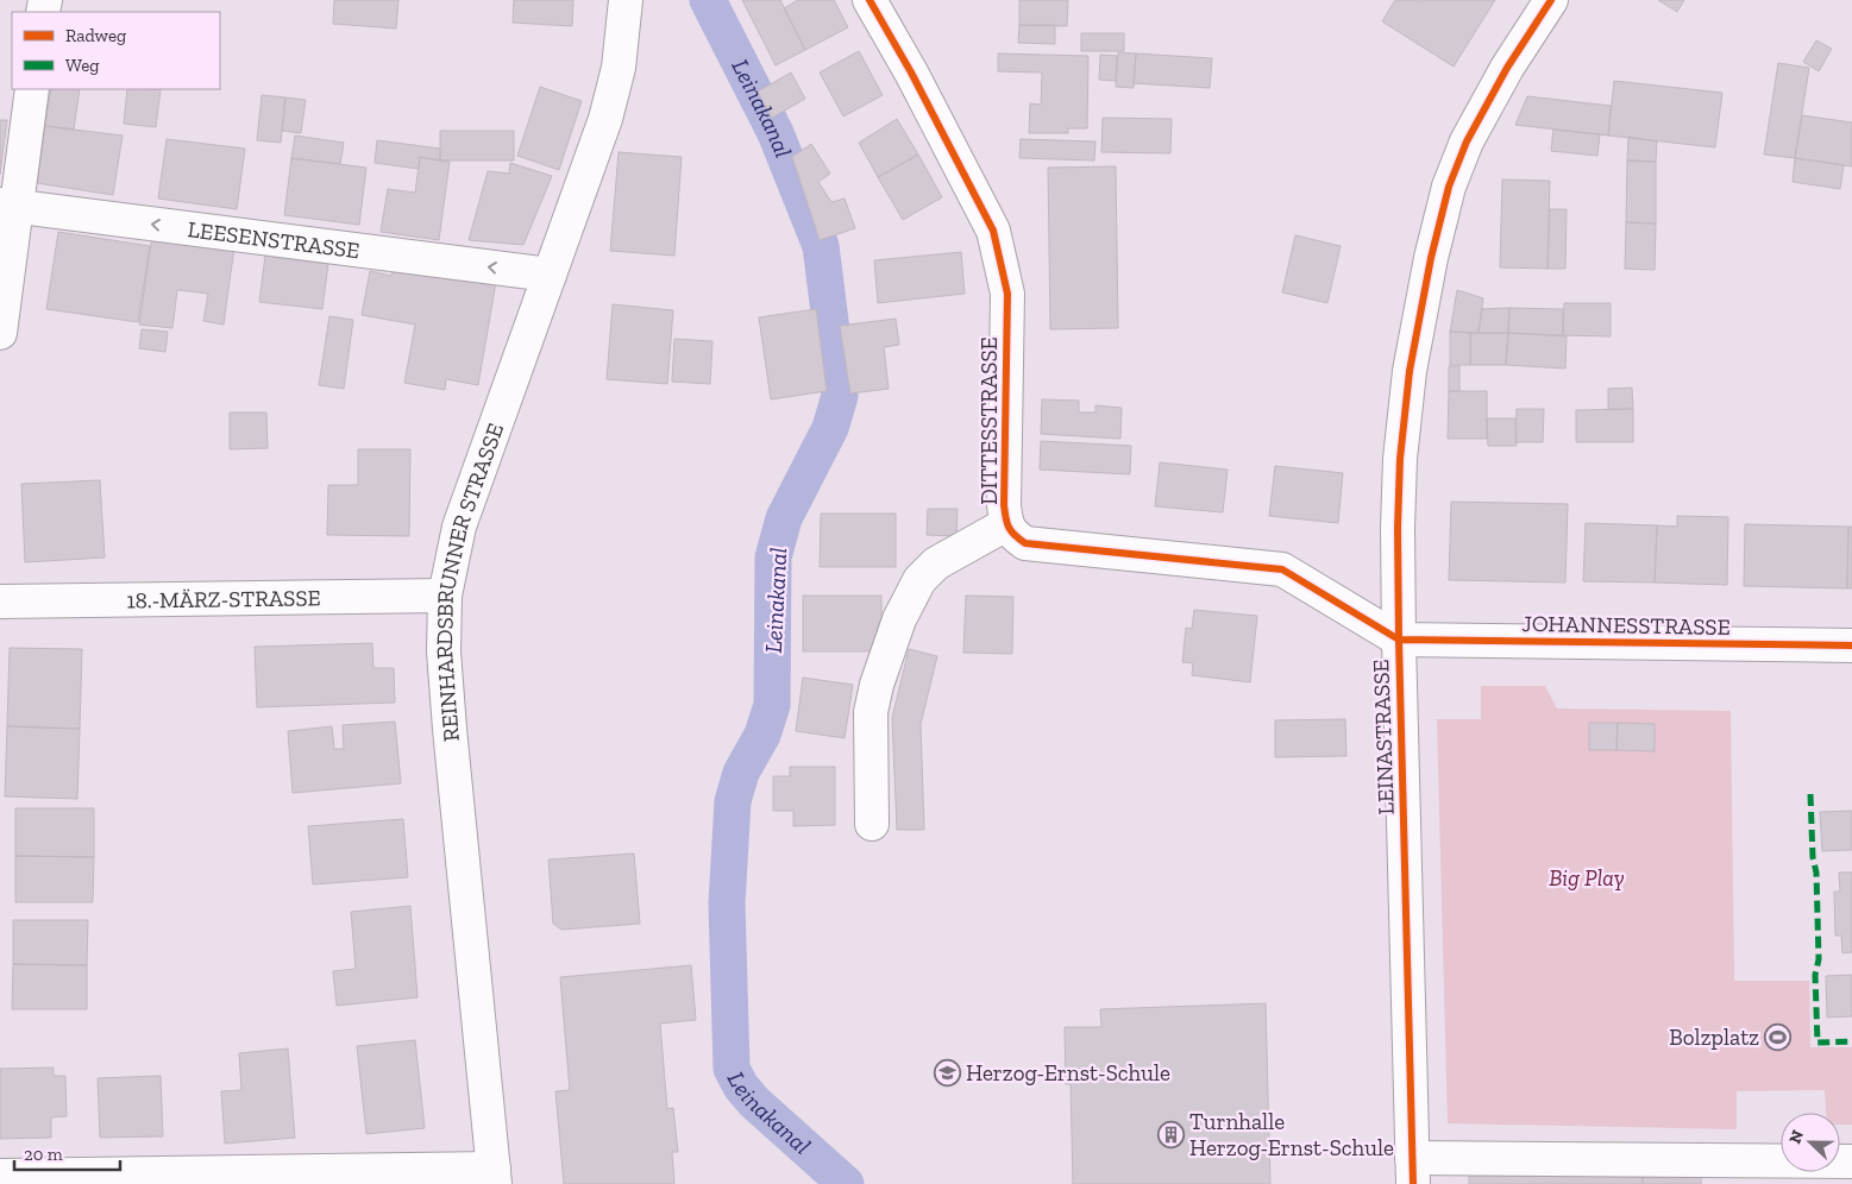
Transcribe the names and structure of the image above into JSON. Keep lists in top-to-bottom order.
{
  "streets": {
    "street": [
      "LEESENSTRASSE",
      "DITTESSTRASSE",
      "REINHARDSBRUNNER STRASSE",
      "18.-MÄRZ-STRASSE",
      "JOHANNESSTRASSE",
      "LEINASTRASSE"
    ]
  },
  "crossings": [
    ["LEESENSTRASSE", "REINHARDSBRUNNER STRASSE"],
    ["DITTESSTRASSE", "JOHANNESSTRASSE"],
    ["DITTESSTRASSE", "LEINASTRASSE"],
    ["REINHARDSBRUNNER STRASSE", "18.-MÄRZ-STRASSE"],
    ["JOHANNESSTRASSE", "LEINASTRASSE"]
  ],
  "one_way": ["LEESENSTRASSE"],
  "water": ["Leinakanal"],
  "parks": ["Big Play"],
  "places": {
    "sports": ["Bolzplatz"],
    "school or university": ["Herzog-Ernst-Schule"],
    "building": ["Turnhalle Herzog-Ernst-Schule"]
  },
  "legend": ["Radweg", "Weg"],
  "scale_bar": "20 m",
  "north": "left"
}
